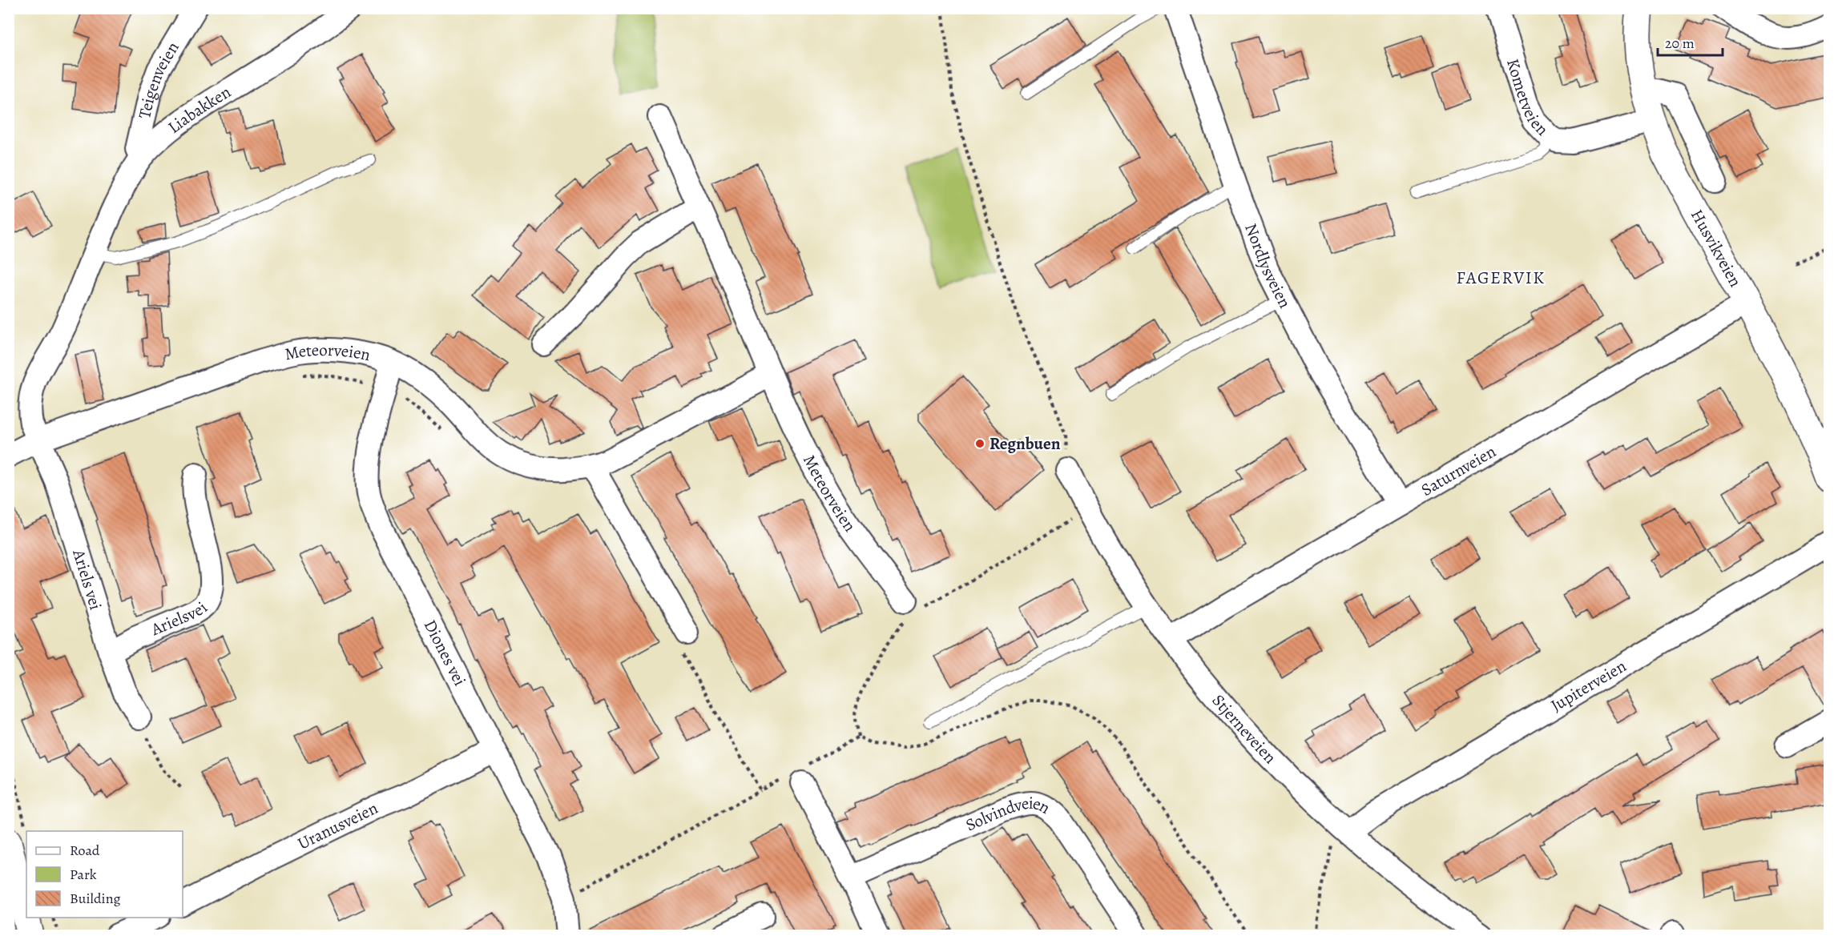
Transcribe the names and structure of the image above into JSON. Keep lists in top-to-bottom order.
{
  "streets": {
    "main road": ["Husvikveien"],
    "street": [
      "Teigenveien",
      "Kometveien",
      "Liabakken",
      "Nordlysveien",
      "Meteorveien",
      "Saturnveien",
      "Ariels vei",
      "Arielsvei",
      "Diones vei",
      "Jupiterveien",
      "Stjerneveien",
      "Solvindveien",
      "Uranusveien"
    ]
  },
  "crossings": [
    ["Teigenveien", "Liabakken"],
    ["Kometveien", "Husvikveien"],
    ["Liabakken", "Meteorveien"],
    ["Liabakken", "Ariels vei"],
    ["Husvikveien", "Saturnveien"],
    ["Nordlysveien", "Saturnveien"],
    ["Meteorveien", "Ariels vei"],
    ["Meteorveien", "Diones vei"],
    ["Saturnveien", "Stjerneveien"],
    ["Ariels vei", "Arielsvei"],
    ["Diones vei", "Uranusveien"],
    ["Jupiterveien", "Stjerneveien"]
  ],
  "districts": ["FAGERVIK"],
  "places": ["Regnbuen"],
  "legend": ["Road", "Park", "Building"],
  "scale_bar": "20 m"
}
